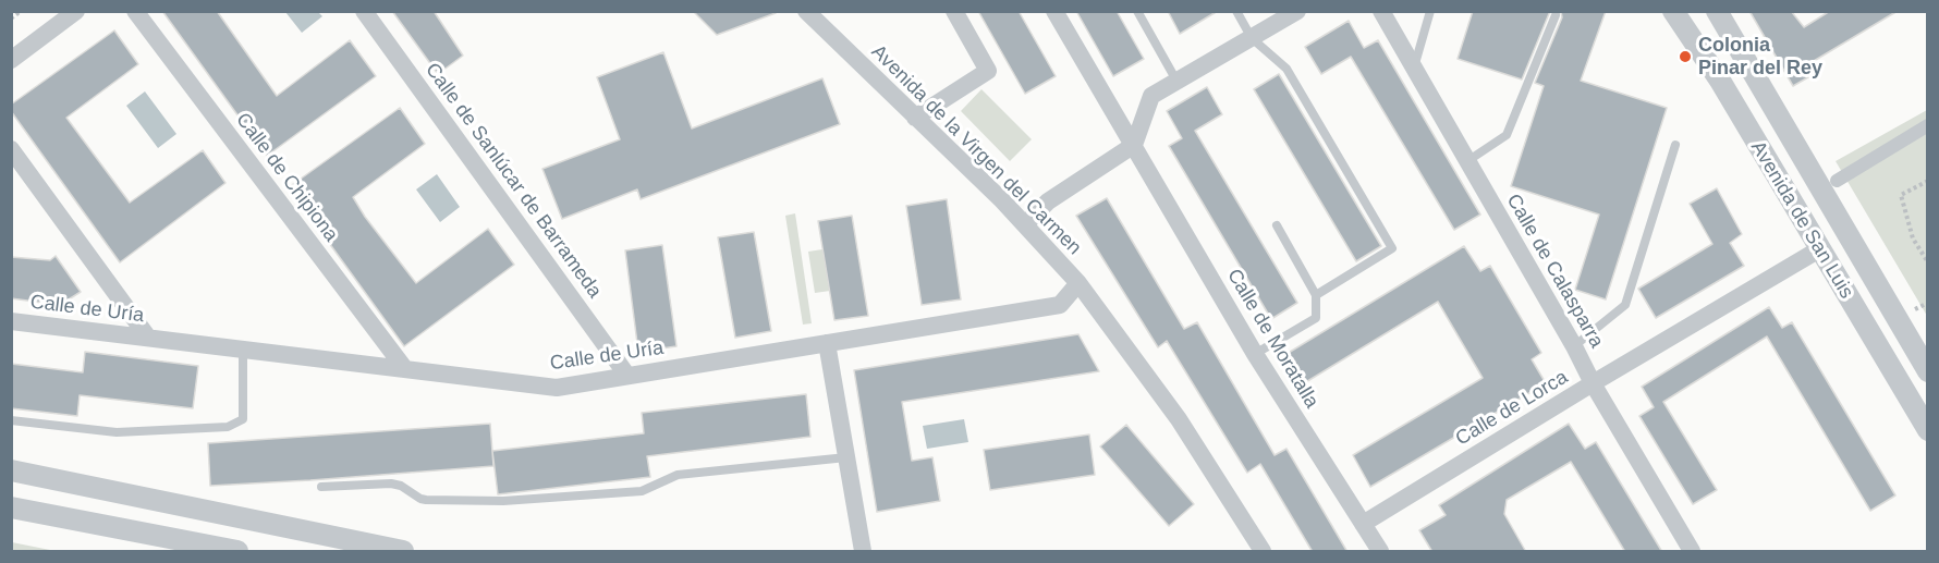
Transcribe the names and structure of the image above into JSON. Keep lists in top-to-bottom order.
{
  "streets": {
    "street": [
      "Avenida de la Virgen del Carmen",
      "Calle de Chipiona",
      "Calle de Sanlúcar de Barrameda",
      "Avenida de San Luis",
      "Calle de Calasparra",
      "Calle de Uría",
      "Calle de Moratalla",
      "Calle de Lorca"
    ]
  },
  "crossings": [
    ["Avenida de la Virgen del Carmen", "Calle de Uría"],
    ["Calle de Chipiona", "Calle de Uría"],
    ["Calle de Sanlúcar de Barrameda", "Calle de Uría"],
    ["Avenida de San Luis", "Calle de Lorca"],
    ["Calle de Calasparra", "Calle de Lorca"],
    ["Calle de Moratalla", "Calle de Lorca"]
  ],
  "places": ["Colonia Pinar del Rey"]
}
